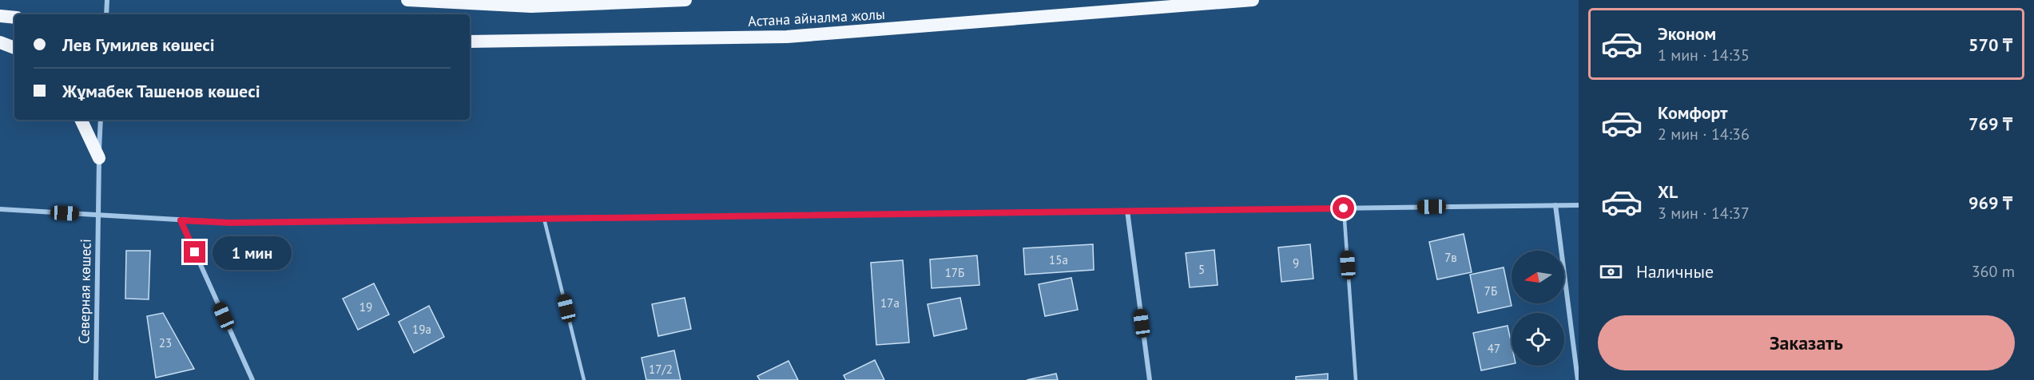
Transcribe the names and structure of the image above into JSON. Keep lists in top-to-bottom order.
{
  "streets": {
    "highway": ["Астана айналма жолы"],
    "street": ["Северная көшесі"]
  },
  "house_numbers": [
    "7в",
    "15а",
    "9",
    "5",
    "17Б",
    "7Б",
    "17а",
    "19",
    "19а",
    "23",
    "47",
    "17/2"
  ],
  "north": "left",
  "page": {
    "list": [
      {
        "name": "Эконом",
        "note": "1 мин · 14:35",
        "value": "570 ₸"
      },
      {
        "name": "Комфорт",
        "note": "2 мин · 14:36",
        "value": "769 ₸"
      },
      {
        "name": "XL",
        "note": "3 мин · 14:37",
        "value": "969 ₸"
      }
    ],
    "banner": ["Лев Гумилев көшесі", "Жұмабек Ташенов көшесі"],
    "bubble": "1 мин",
    "pay": ["Наличные", "360 m"],
    "buttons": "Заказать"
  }
}
